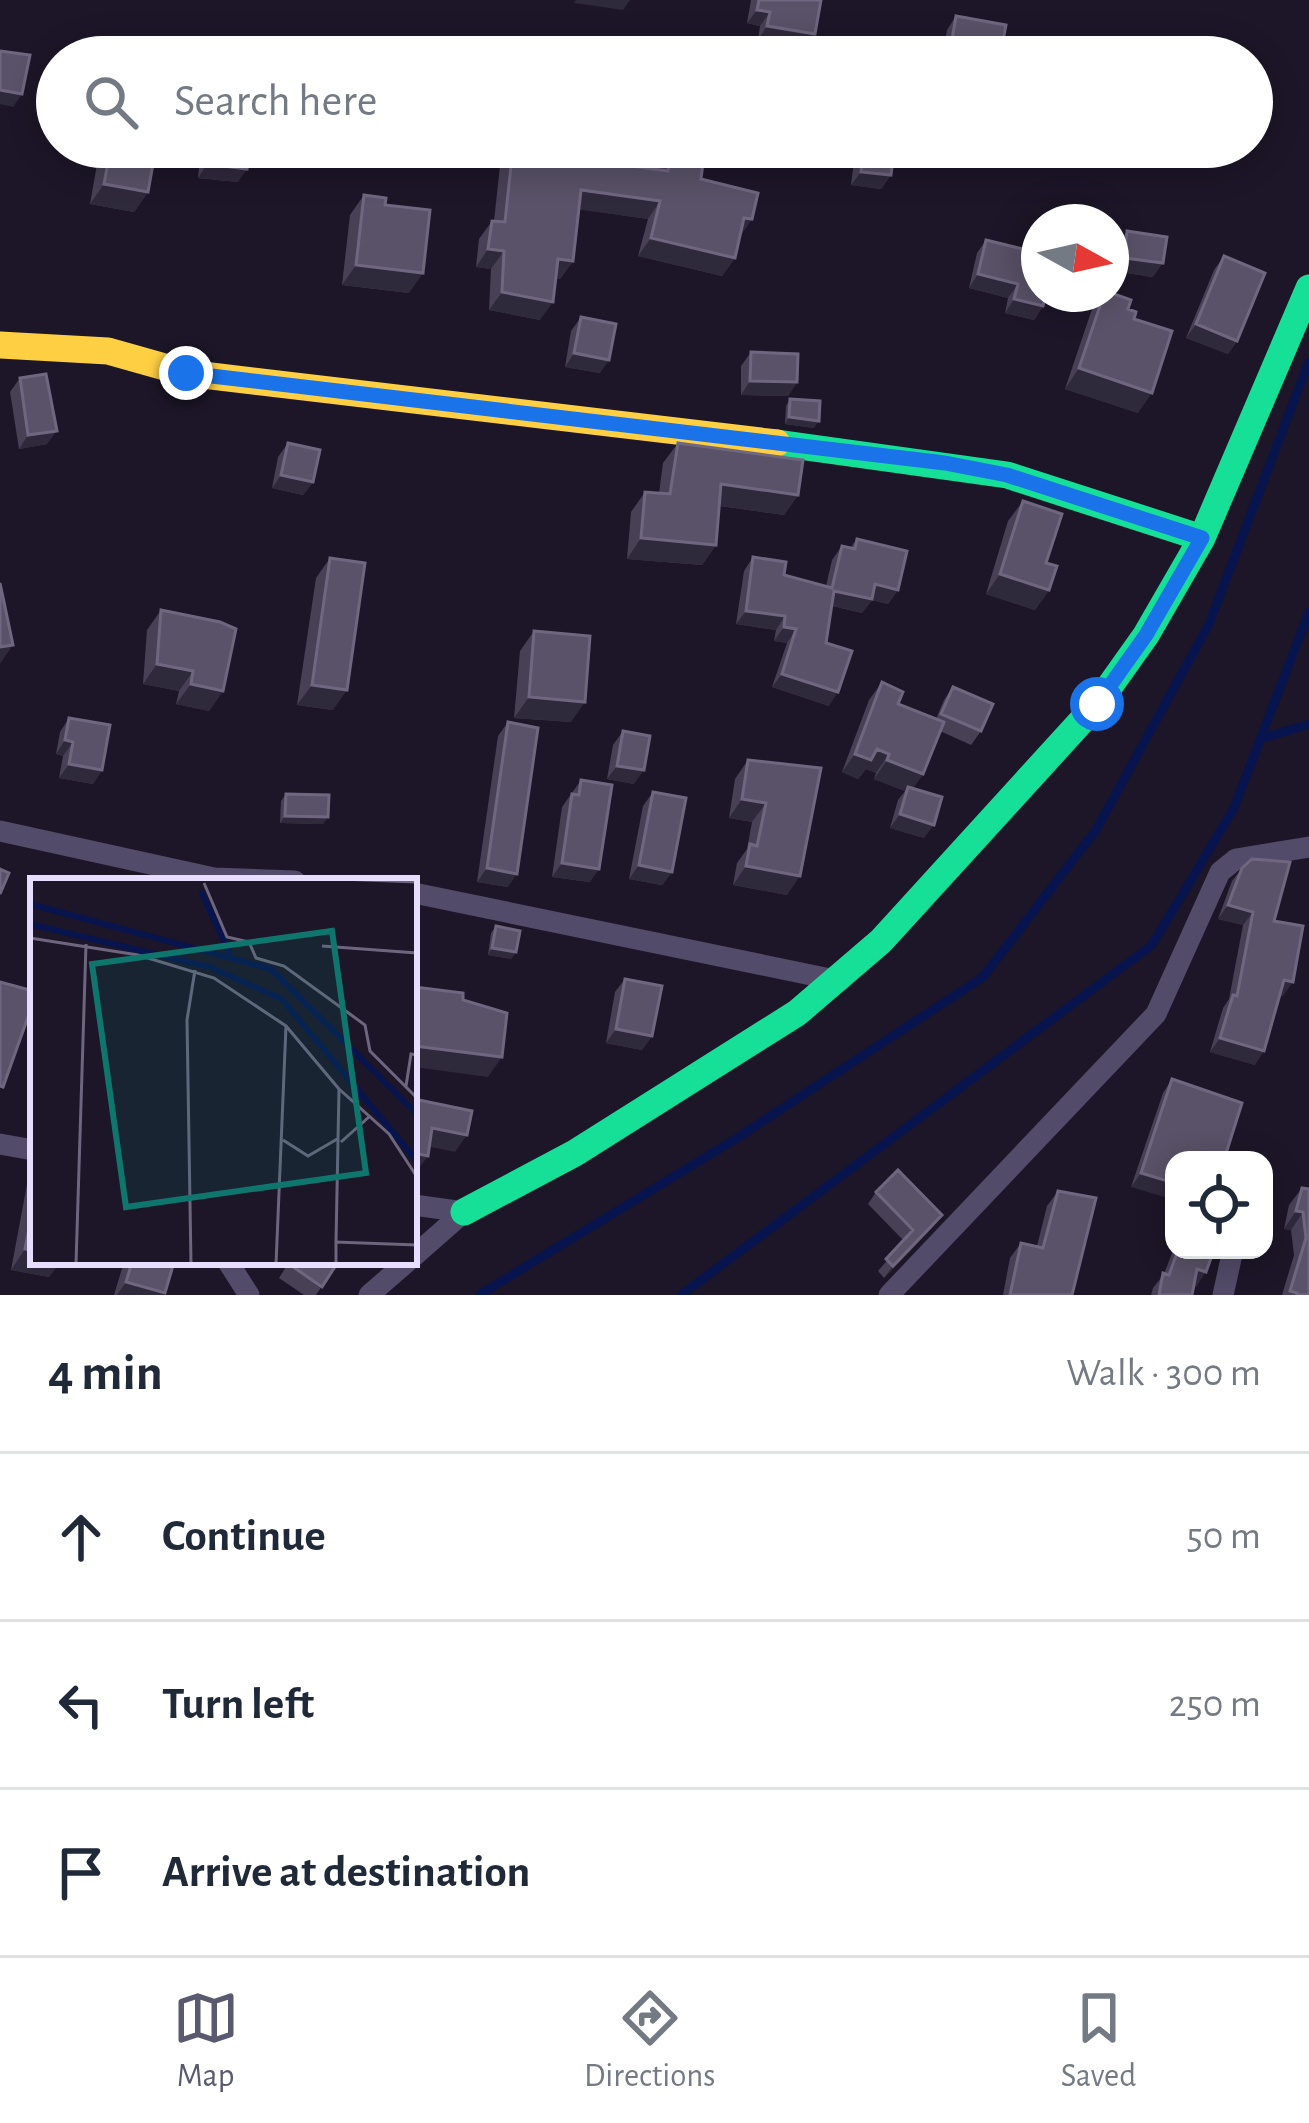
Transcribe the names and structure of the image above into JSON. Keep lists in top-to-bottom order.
{
  "north": "right",
  "page": {
    "search": "Search here",
    "heading": ["4 min", "Walk · 300 m"],
    "list": [
      ["Continue", "50 m"],
      ["Turn left", "250 m"],
      "Arrive at destination"
    ],
    "nav": ["Map", "Directions", "Saved"]
  }
}
